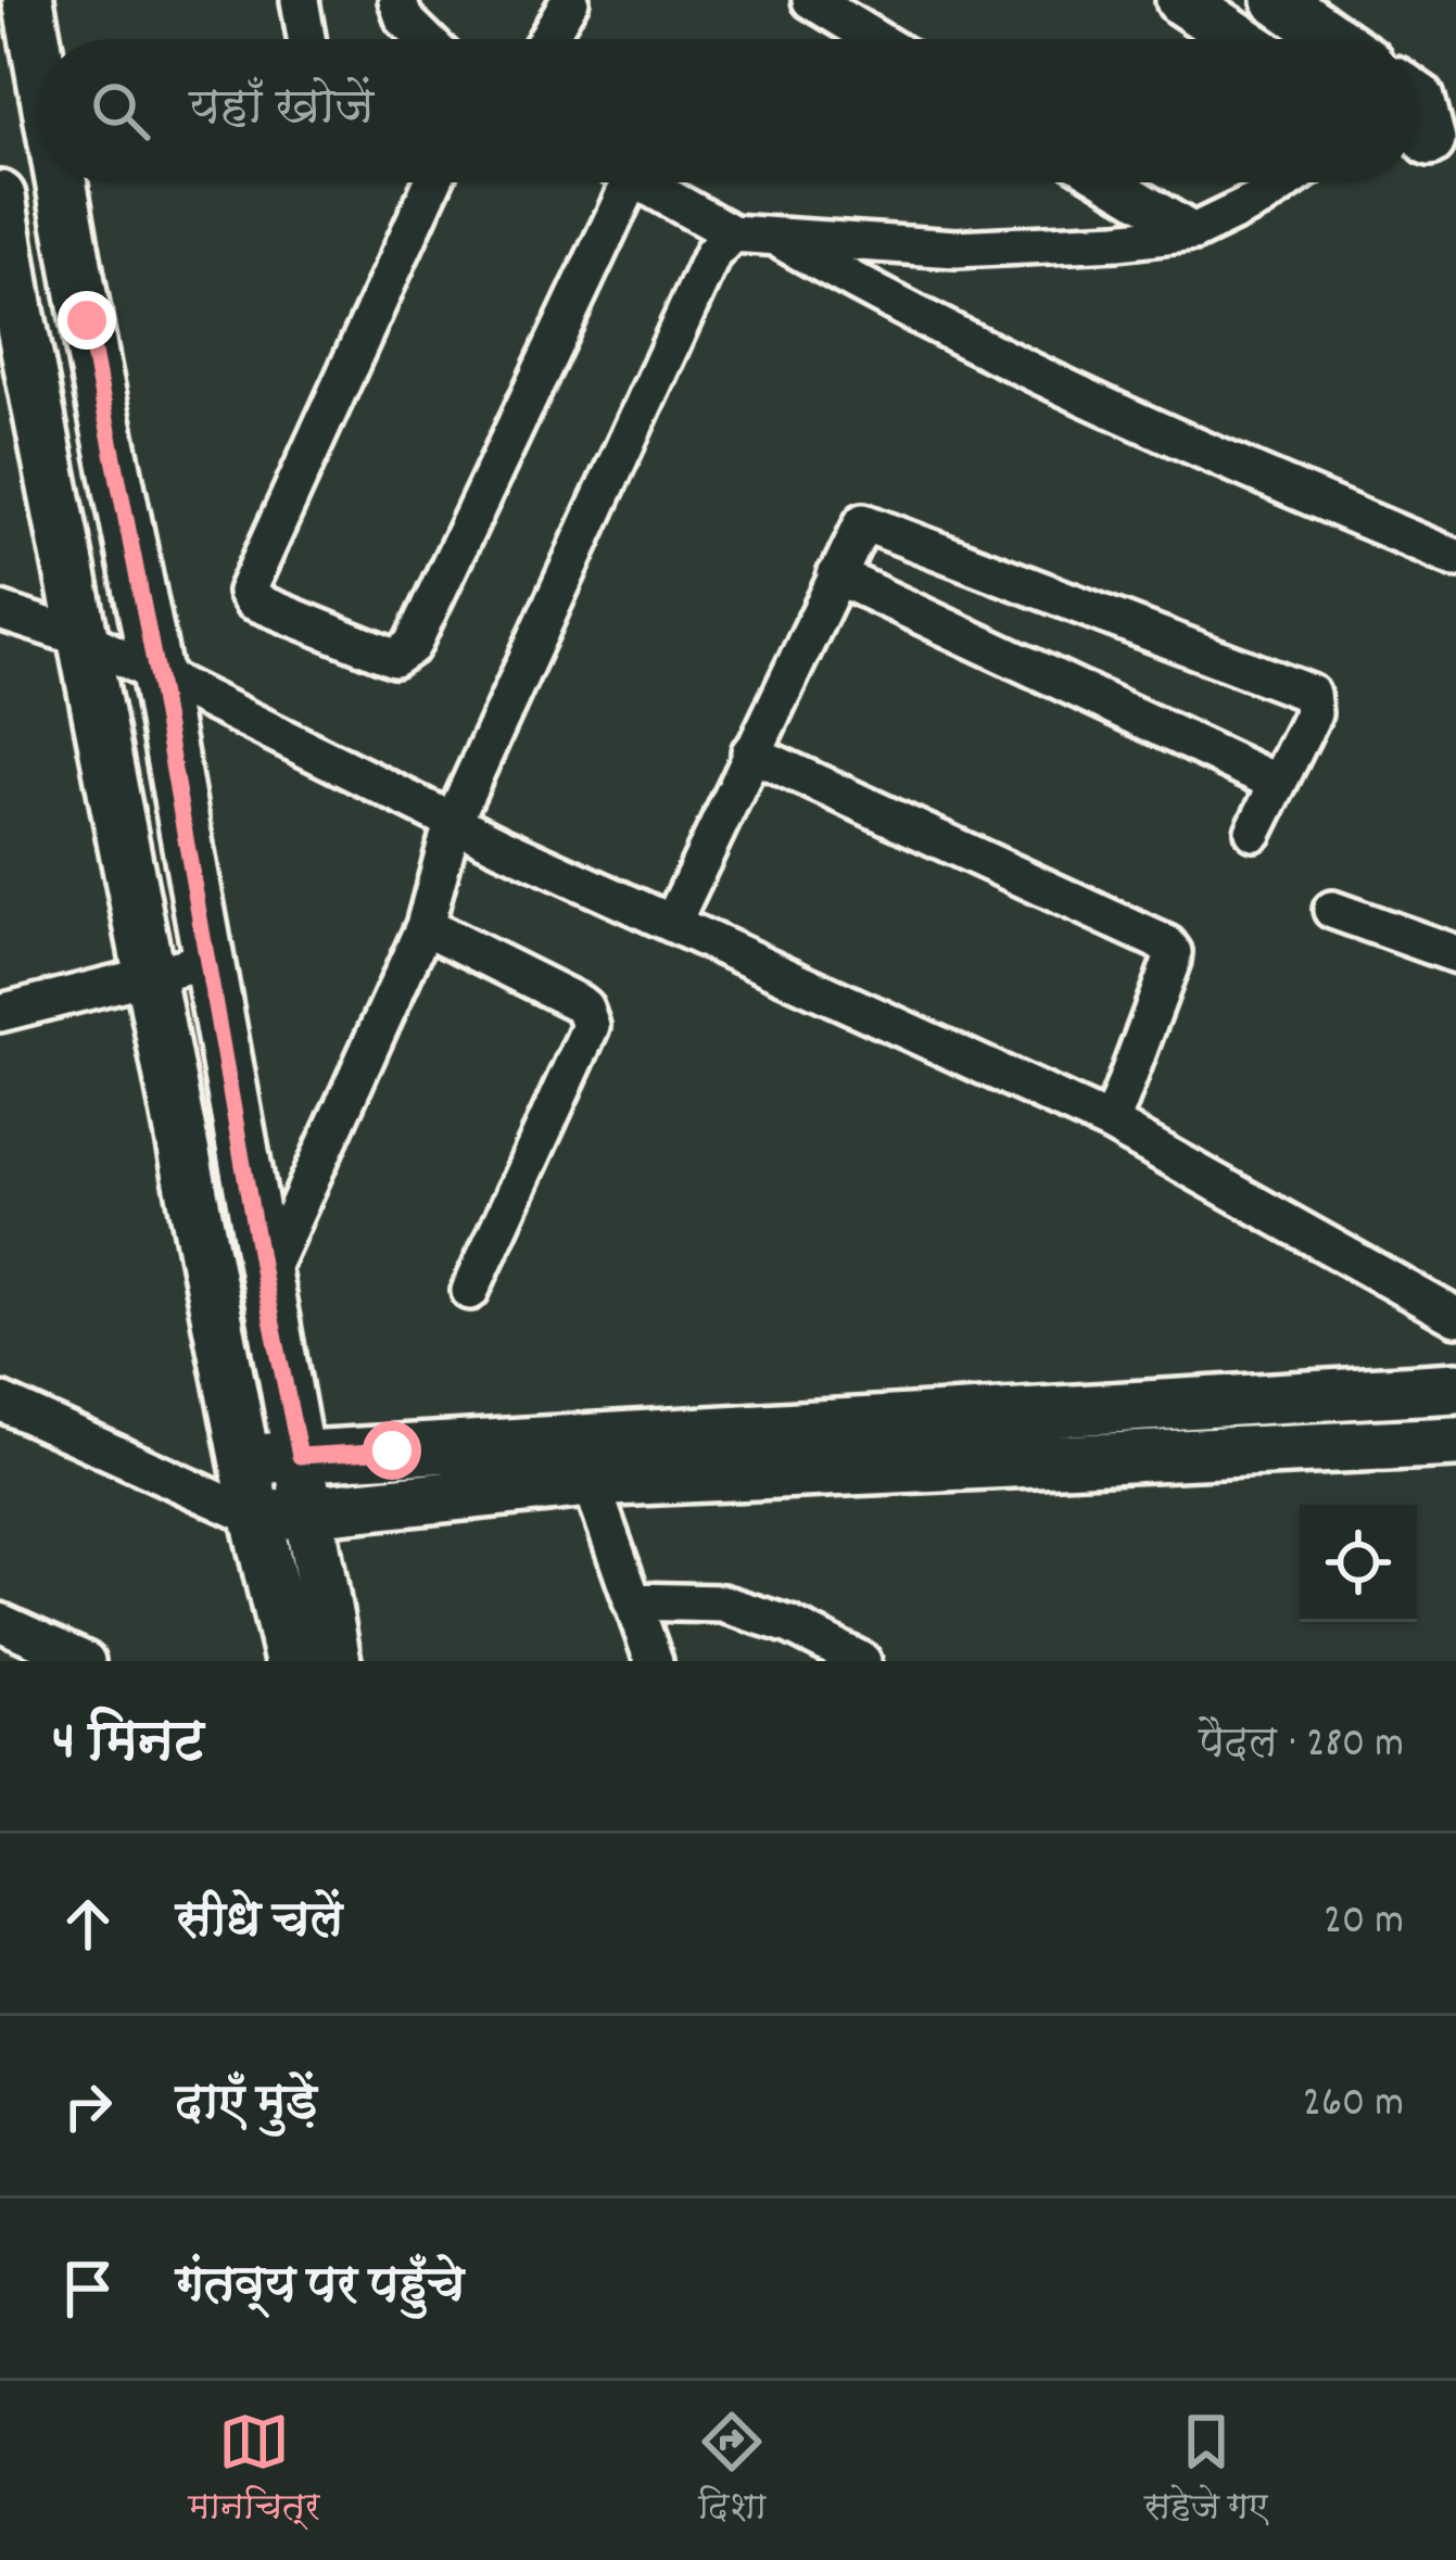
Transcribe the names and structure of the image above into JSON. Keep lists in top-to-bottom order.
{
  "page": {
    "search": "यहाँ खोजें",
    "heading": ["4 मिनट", "पैदल · 280 m"],
    "list": [
      ["सीधे चलें", "20 m"],
      ["दाएँ मुड़ें", "260 m"],
      "गंतव्य पर पहुँचे"
    ],
    "nav": ["मानचित्र", "दिशा", "सहेजे गए"]
  }
}
